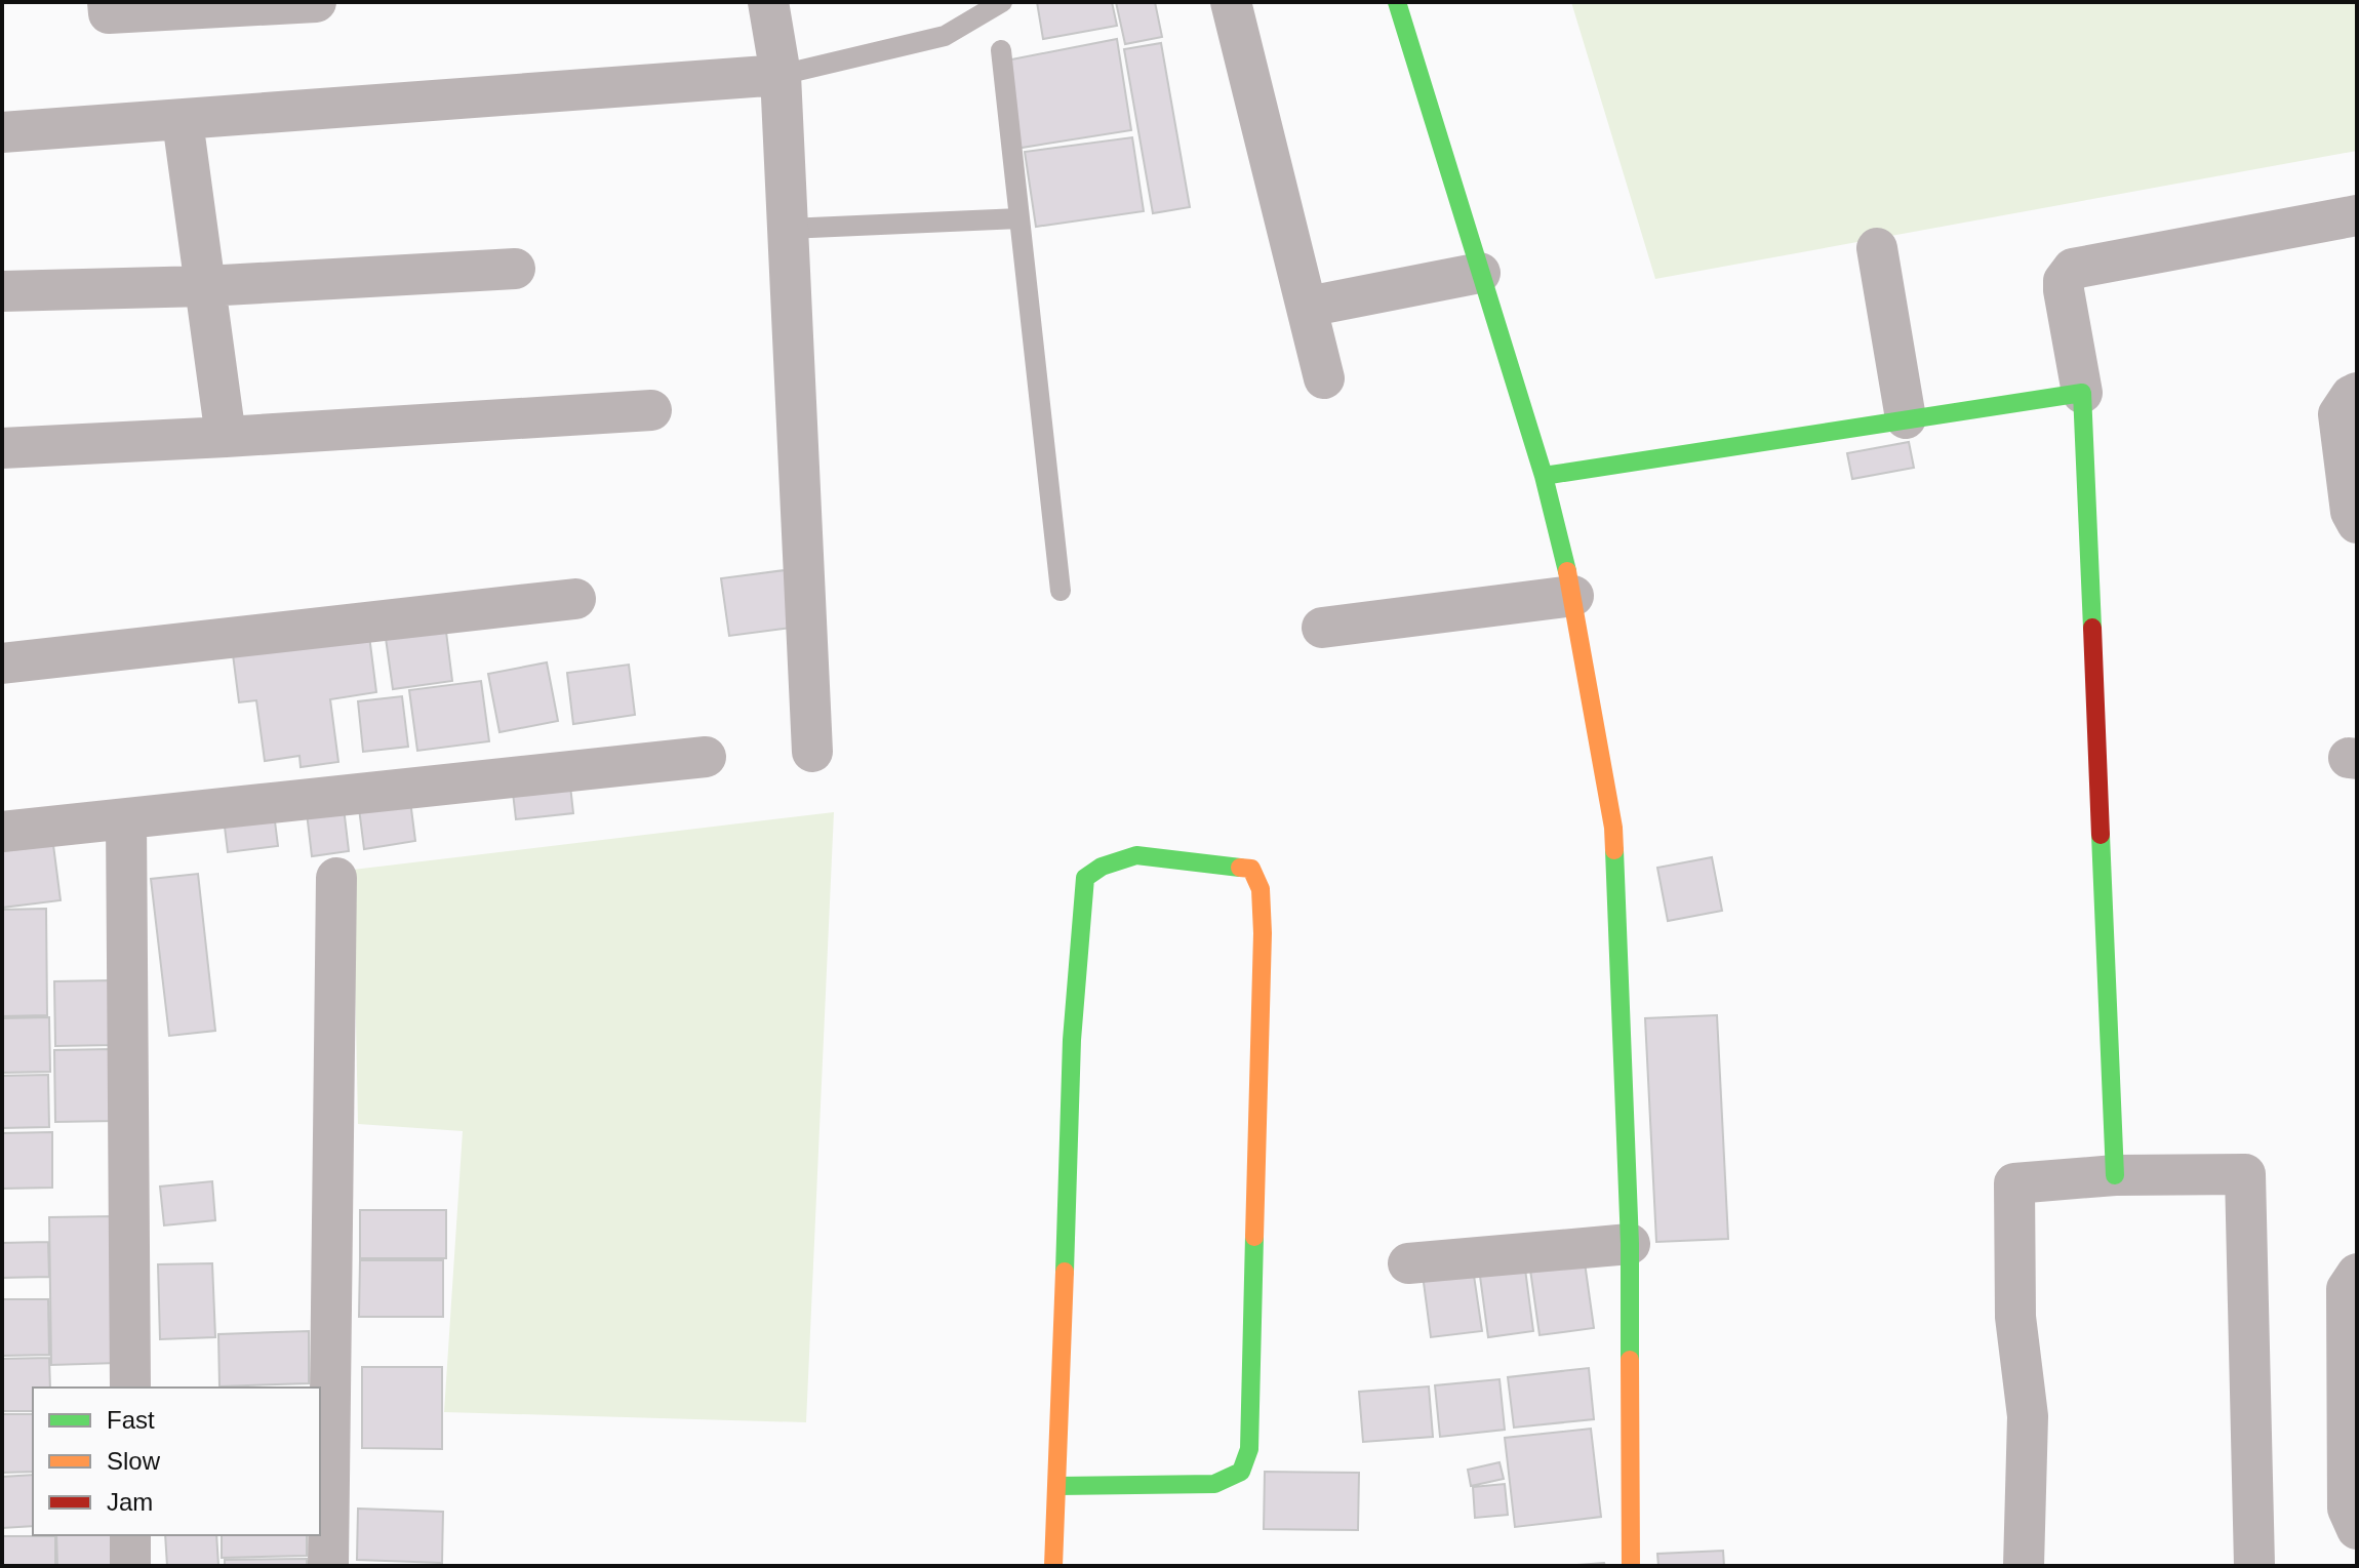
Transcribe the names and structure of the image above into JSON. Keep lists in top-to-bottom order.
{
  "legend": ["Fast", "Slow", "Jam"]
}
